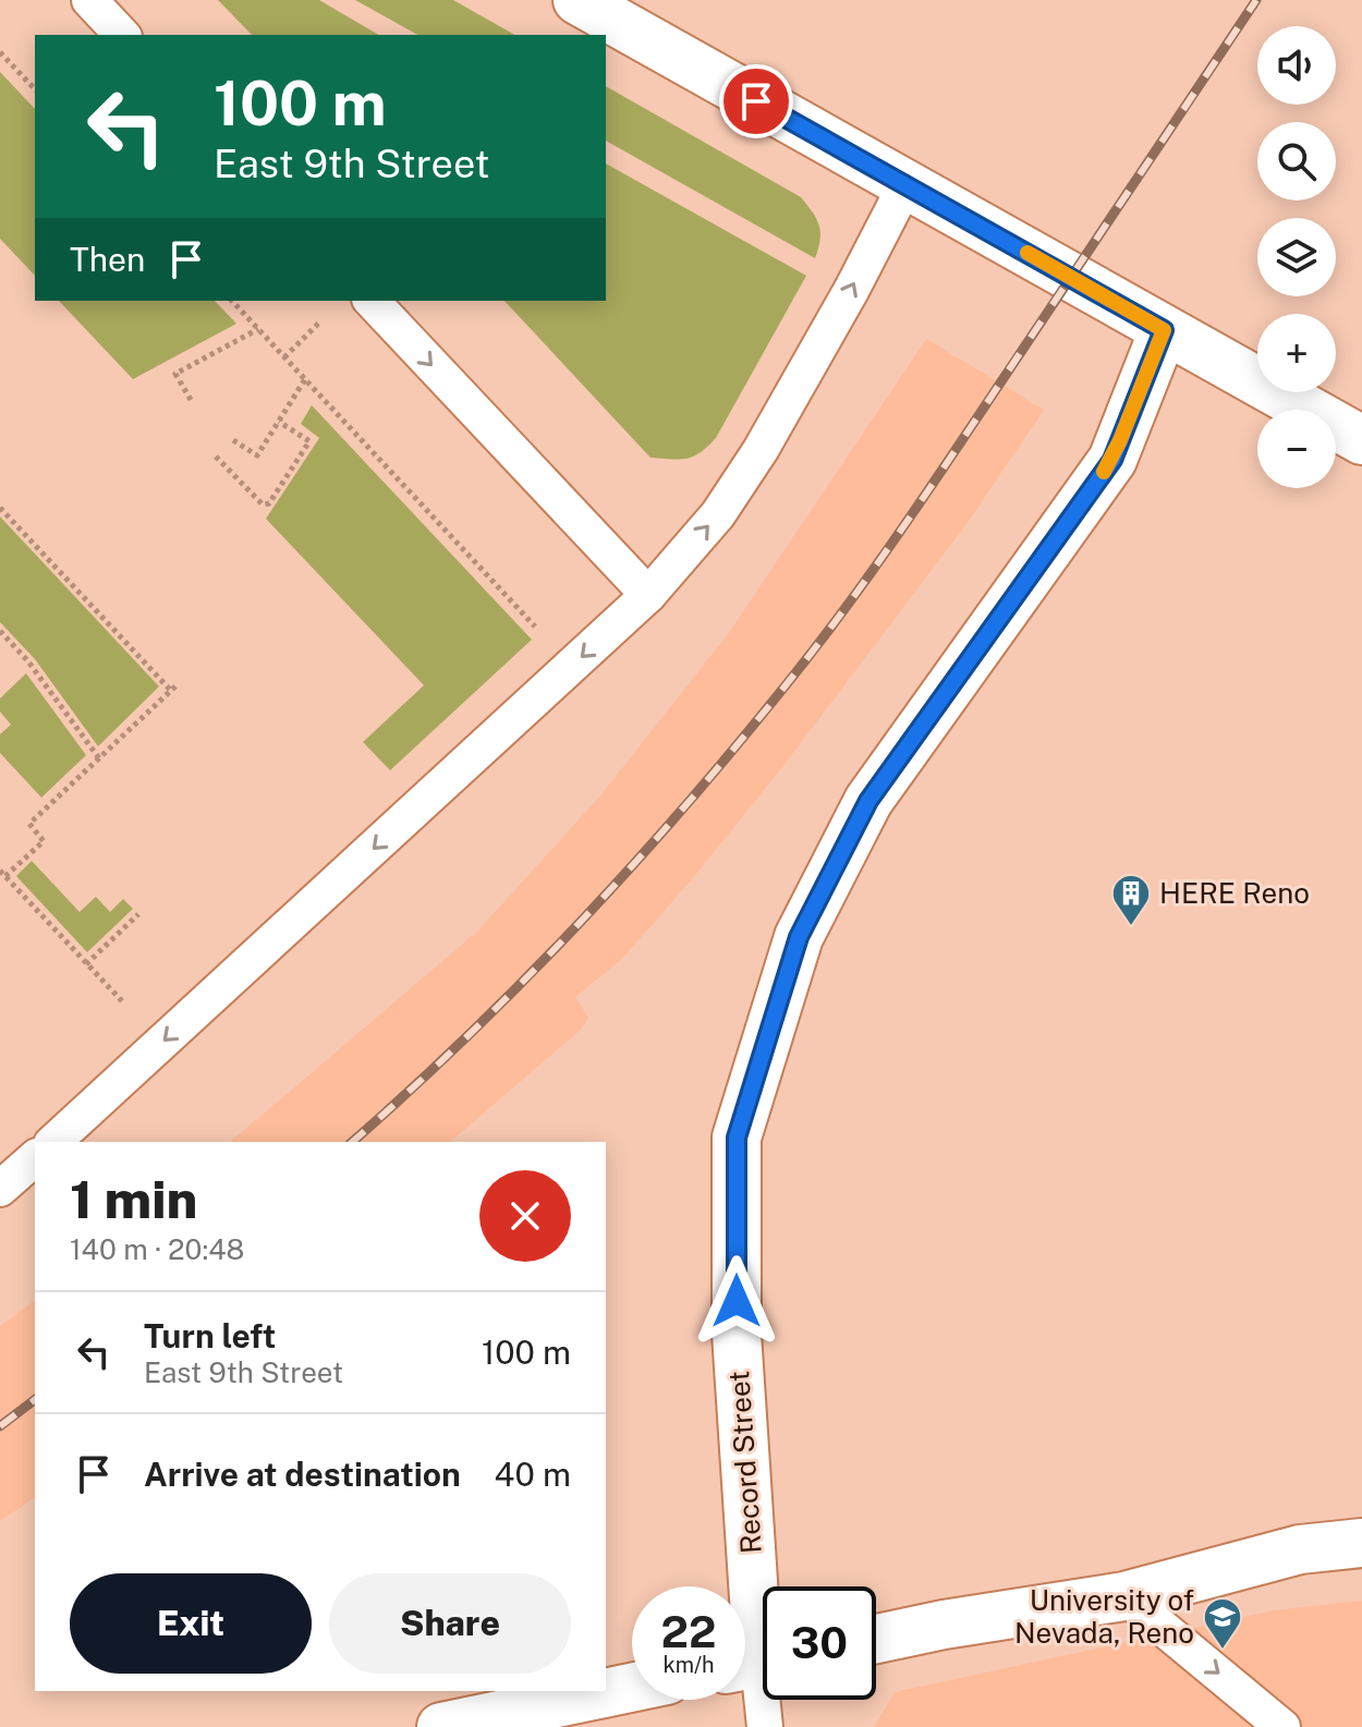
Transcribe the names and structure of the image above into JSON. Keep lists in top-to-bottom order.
{
  "streets": {
    "street": ["Record Street"]
  },
  "places": {
    "building": ["HERE Reno"],
    "school or university": ["University of Nevada, Reno"]
  },
  "page": {
    "map_buttons": ["+", "−"],
    "turn": ["100 m", "East 9th Street"],
    "then": "Then",
    "heading": ["1 min", "140 m · 20:48"],
    "list": [
      {
        "name": "Turn left",
        "note": "East 9th Street",
        "value": "100 m"
      },
      {
        "name": "Arrive at destination",
        "value": "40 m"
      }
    ],
    "buttons": ["Exit", "Share"],
    "speed": "22 km/h",
    "limit": "30"
  }
}
